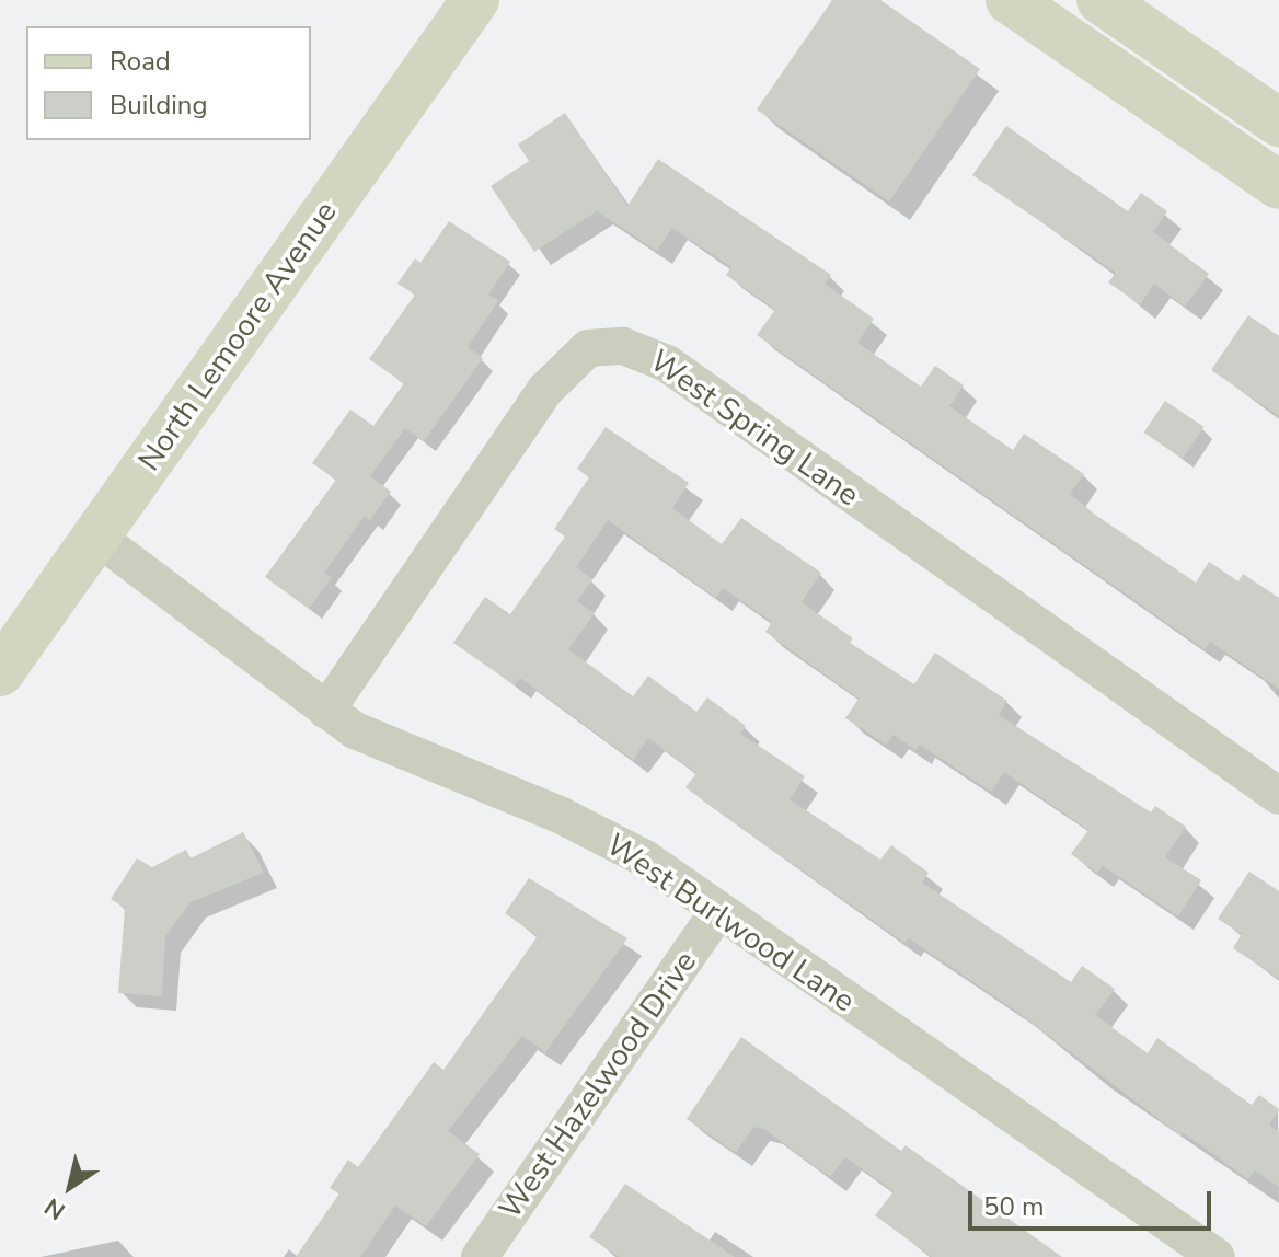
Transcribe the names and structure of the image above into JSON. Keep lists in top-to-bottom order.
{
  "streets": {
    "main road": ["North Lemoore Avenue"],
    "street": ["West Spring Lane", "West Burlwood Lane", "West Hazelwood Drive"]
  },
  "crossings": [
    ["North Lemoore Avenue", "West Burlwood Lane"],
    ["West Spring Lane", "West Burlwood Lane"],
    ["West Burlwood Lane", "West Hazelwood Drive"]
  ],
  "legend": ["Road", "Building"],
  "scale_bar": "50 m",
  "north": "bottom left"
}
